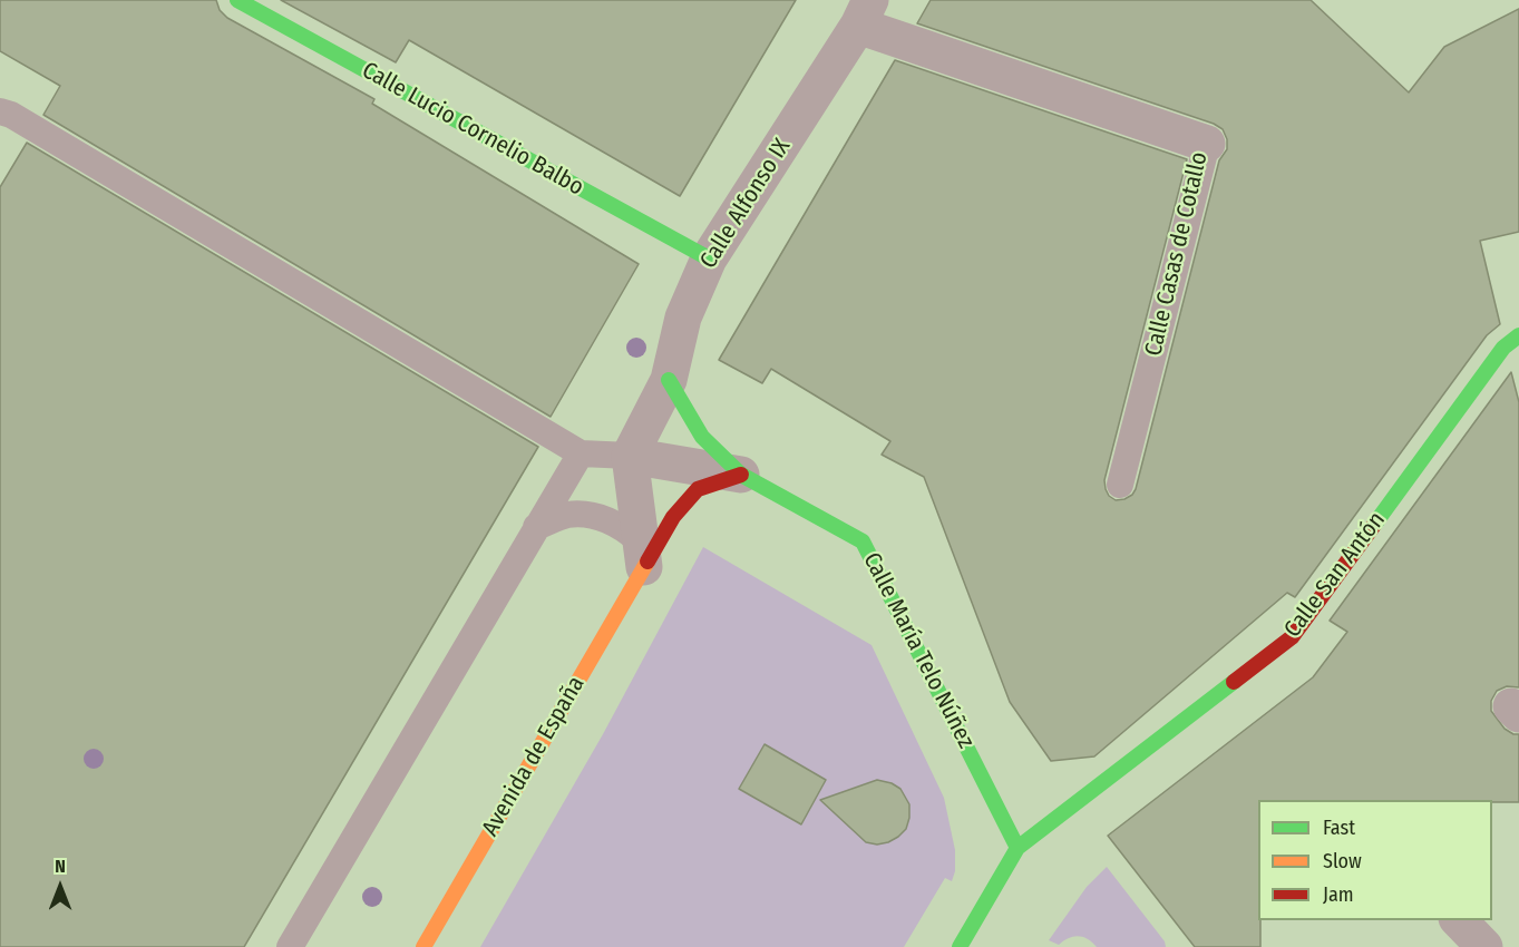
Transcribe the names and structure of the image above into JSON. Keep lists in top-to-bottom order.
{
  "streets": {
    "street": [
      "Calle Lucio Cornelio Balbo",
      "Calle Alfonso IX",
      "Calle Casas de Cotallo",
      "Calle San Antón",
      "Calle María Telo Núñez",
      "Avenida de España"
    ]
  },
  "crossings": [
    ["Calle Lucio Cornelio Balbo", "Calle Alfonso IX"],
    ["Calle Alfonso IX", "Calle Casas de Cotallo"],
    ["Calle Alfonso IX", "Calle María Telo Núñez"],
    ["Calle San Antón", "Calle María Telo Núñez"],
    ["Calle María Telo Núñez", "Avenida de España"]
  ],
  "legend": ["Fast", "Slow", "Jam"],
  "north": "top"
}
